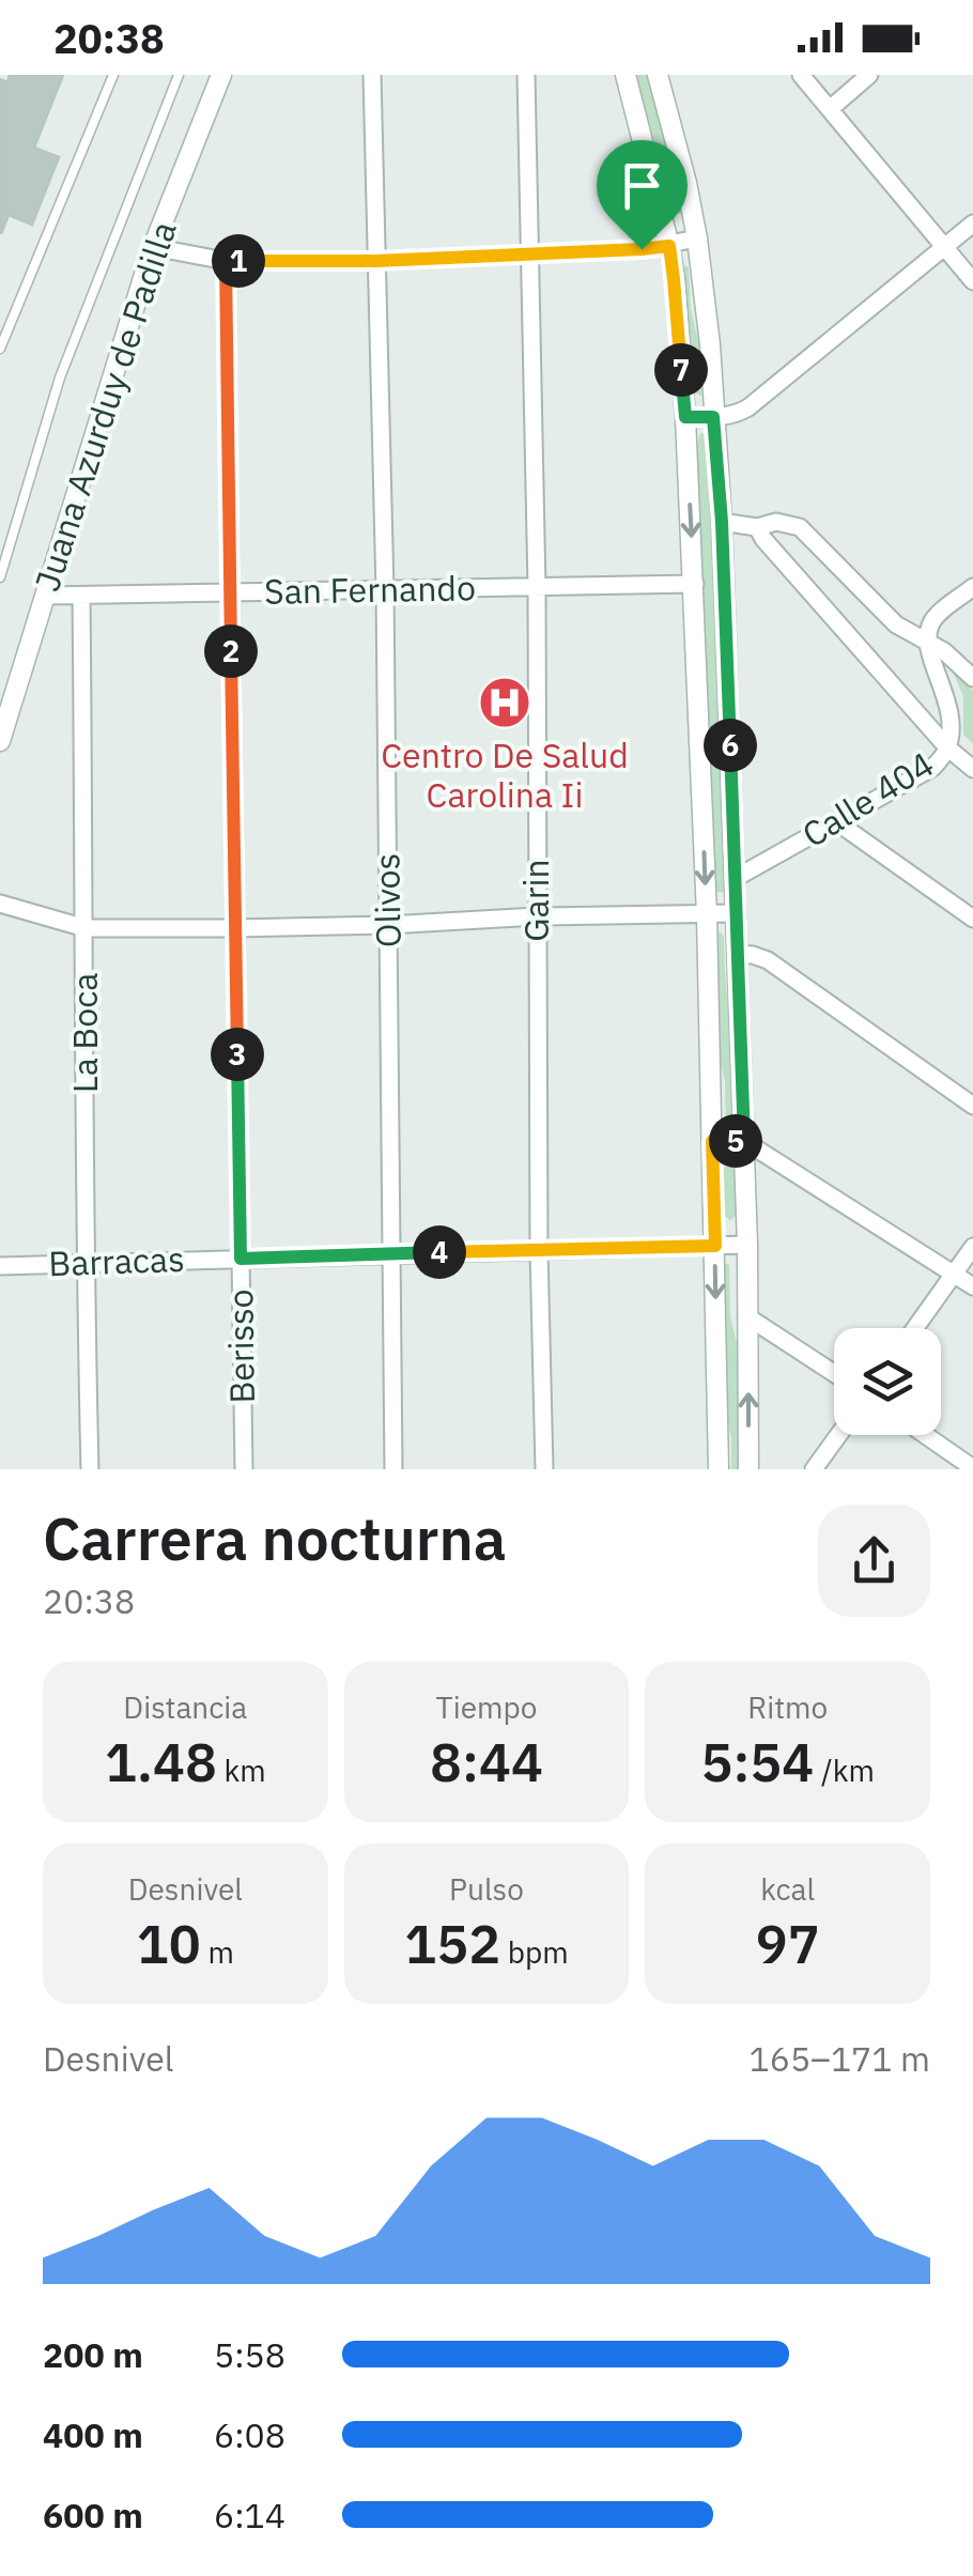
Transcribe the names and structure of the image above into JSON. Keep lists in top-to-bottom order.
{
  "streets": {
    "street": [
      "Juana Azurduy de Padilla",
      "San Fernando",
      "Calle 404",
      "Olivos",
      "Garin",
      "La Boca",
      "Barracas",
      "Berisso"
    ]
  },
  "crossings": [
    ["Juana Azurduy de Padilla", "San Fernando"],
    ["San Fernando", "Olivos"],
    ["San Fernando", "Garin"],
    ["San Fernando", "La Boca"],
    ["San Fernando", "Berisso"],
    ["Olivos", "Barracas"],
    ["Garin", "Barracas"],
    ["La Boca", "Barracas"],
    ["Barracas", "Berisso"]
  ],
  "places": {
    "hospital": ["Centro De Salud Carolina Ii"]
  },
  "page": {
    "status": "20:38",
    "pins": [
      "1",
      "7",
      "2",
      "6",
      "3",
      "5",
      "4"
    ],
    "heading": ["Carrera nocturna", "20:38"],
    "stats": [
      ["Distancia", "1.48 km"],
      ["Tiempo", "8:44"],
      ["Ritmo", "5:54 /km"],
      ["Desnivel", "10 m"],
      ["Pulso", "152 bpm"],
      ["kcal", "97"]
    ],
    "chart": ["Desnivel", "165–171 m"],
    "list": [
      {
        "name": "200 m",
        "note": "5:58"
      },
      {
        "name": "400 m",
        "note": "6:08"
      },
      {
        "name": "600 m",
        "note": "6:14"
      }
    ]
  }
}
